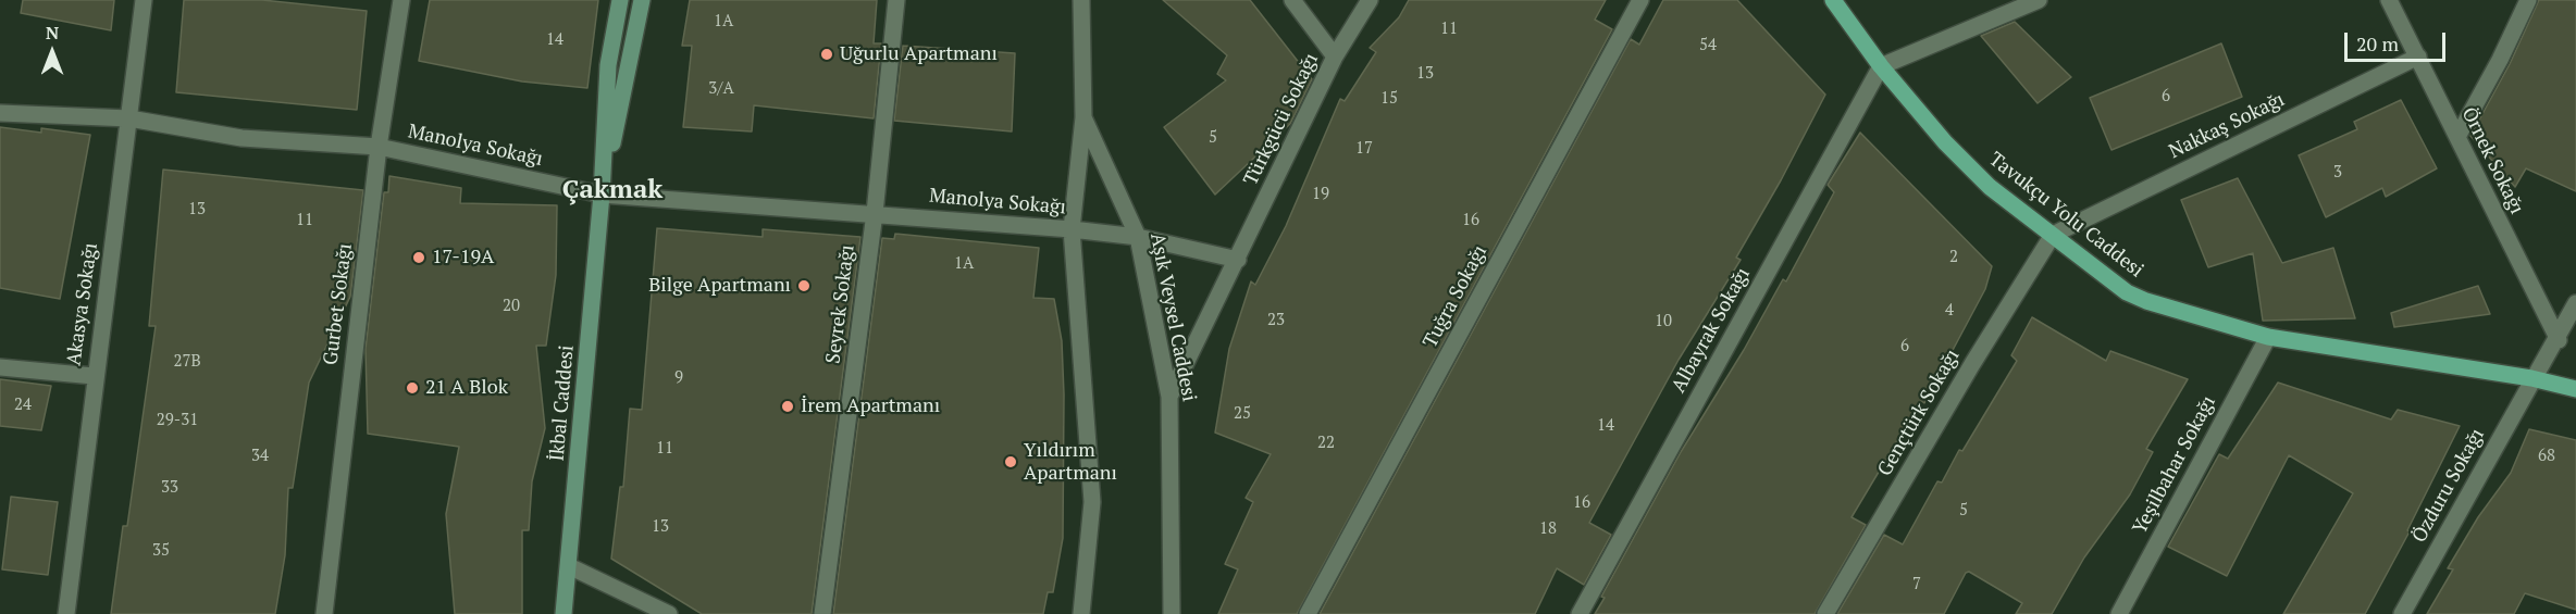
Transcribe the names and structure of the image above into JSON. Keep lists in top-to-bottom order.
{
  "streets": {
    "main road": ["Tavukçu Yolu Caddesi", "İkbal Caddesi"],
    "street": [
      "Türkgücü Sokağı",
      "Nakkaş Sokağı",
      "Manolya Sokağı",
      "Örnek Sokağı",
      "Tuğra Sokağı",
      "Akasya Sokağı",
      "Gurbet Sokağı",
      "Seyrek Sokağı",
      "Aşık Veysel Caddesi",
      "Albayrak Sokağı",
      "Gençtürk Sokağı",
      "Yeşilbahar Sokağı",
      "Özduru Sokağı"
    ]
  },
  "crossings": [
    ["Türkgücü Sokağı", "Aşık Veysel Caddesi"],
    ["Nakkaş Sokağı", "Örnek Sokağı"],
    ["Nakkaş Sokağı", "Tavukçu Yolu Caddesi"],
    ["Nakkaş Sokağı", "Gençtürk Sokağı"],
    ["Manolya Sokağı", "Akasya Sokağı"],
    ["Manolya Sokağı", "Gurbet Sokağı"],
    ["Manolya Sokağı", "Seyrek Sokağı"],
    ["Manolya Sokağı", "Aşık Veysel Caddesi"],
    ["Manolya Sokağı", "İkbal Caddesi"],
    ["Örnek Sokağı", "Özduru Sokağı"],
    ["Tavukçu Yolu Caddesi", "Albayrak Sokağı"],
    ["Tavukçu Yolu Caddesi", "Gençtürk Sokağı"],
    ["Tavukçu Yolu Caddesi", "Yeşilbahar Sokağı"],
    ["Tavukçu Yolu Caddesi", "Özduru Sokağı"]
  ],
  "districts": ["Çakmak"],
  "places": [
    "Uğurlu Apartmanı",
    "17-19A",
    "Bilge Apartmanı",
    "21 A Blok",
    "İrem Apartmanı",
    "Yıldırım Apartmanı"
  ],
  "house_numbers": [
    "1A",
    "11",
    "14",
    "54",
    "13",
    "3/A",
    "6",
    "15",
    "5",
    "17",
    "3",
    "19",
    "13",
    "11",
    "16",
    "2",
    "1A",
    "20",
    "4",
    "23",
    "10",
    "6",
    "27B",
    "9",
    "24",
    "25",
    "29-31",
    "14",
    "22",
    "11",
    "34",
    "68",
    "33",
    "16",
    "5",
    "13",
    "18",
    "35",
    "7"
  ],
  "scale_bar": "20 m",
  "north": "top"
}
